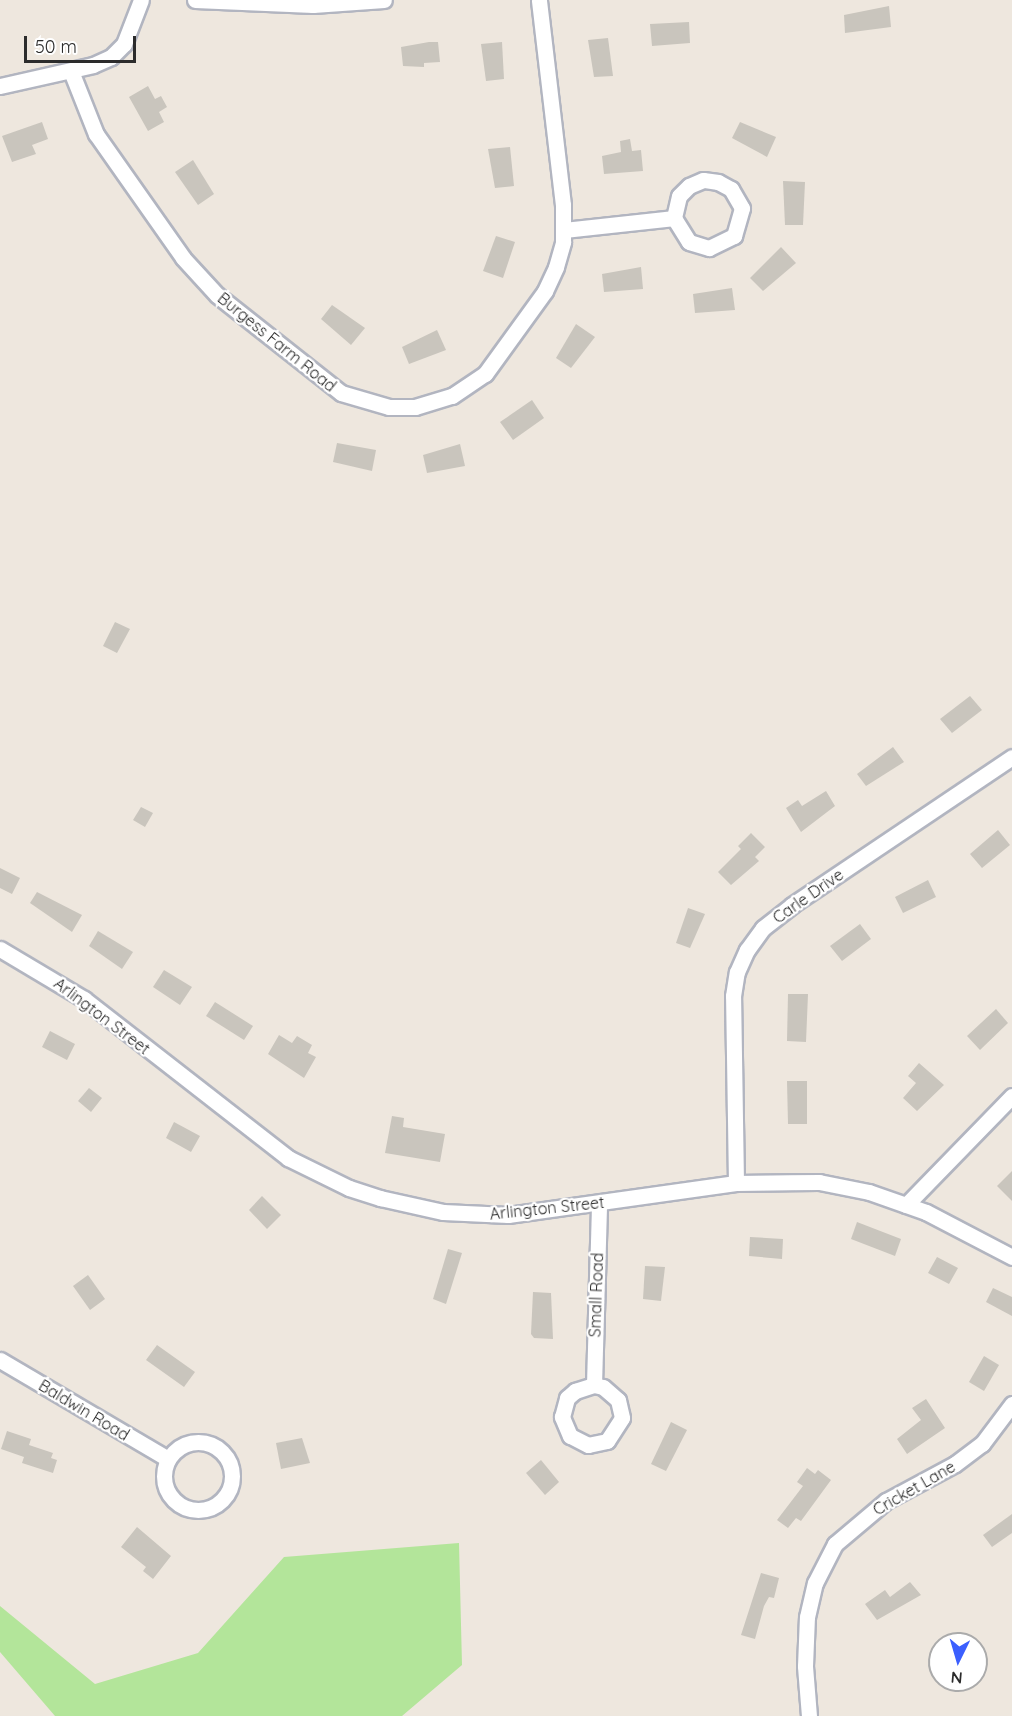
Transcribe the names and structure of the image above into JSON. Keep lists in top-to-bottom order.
{
  "streets": {
    "street": [
      "Burgess Farm Road",
      "Carle Drive",
      "Arlington Street",
      "Small Road",
      "Baldwin Road",
      "Cricket Lane"
    ]
  },
  "crossings": [
    ["Carle Drive", "Arlington Street"],
    ["Arlington Street", "Small Road"]
  ],
  "scale_bar": "50 m",
  "north": "bottom"
}
